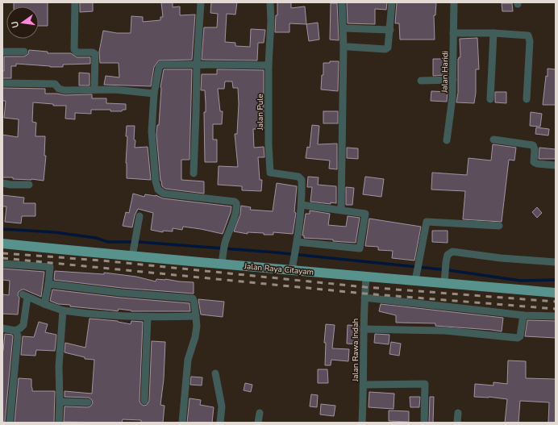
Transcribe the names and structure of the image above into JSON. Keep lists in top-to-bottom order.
{
  "streets": {
    "main road": ["Jalan Raya Citayam"],
    "street": ["Jalan Haridi", "Jalan Pule", "Jalan Rawa Indah"]
  },
  "crossings": [
    ["Jalan Pule", "Jalan Raya Citayam"],
    ["Jalan Raya Citayam", "Jalan Rawa Indah"]
  ],
  "north": "left"
}
